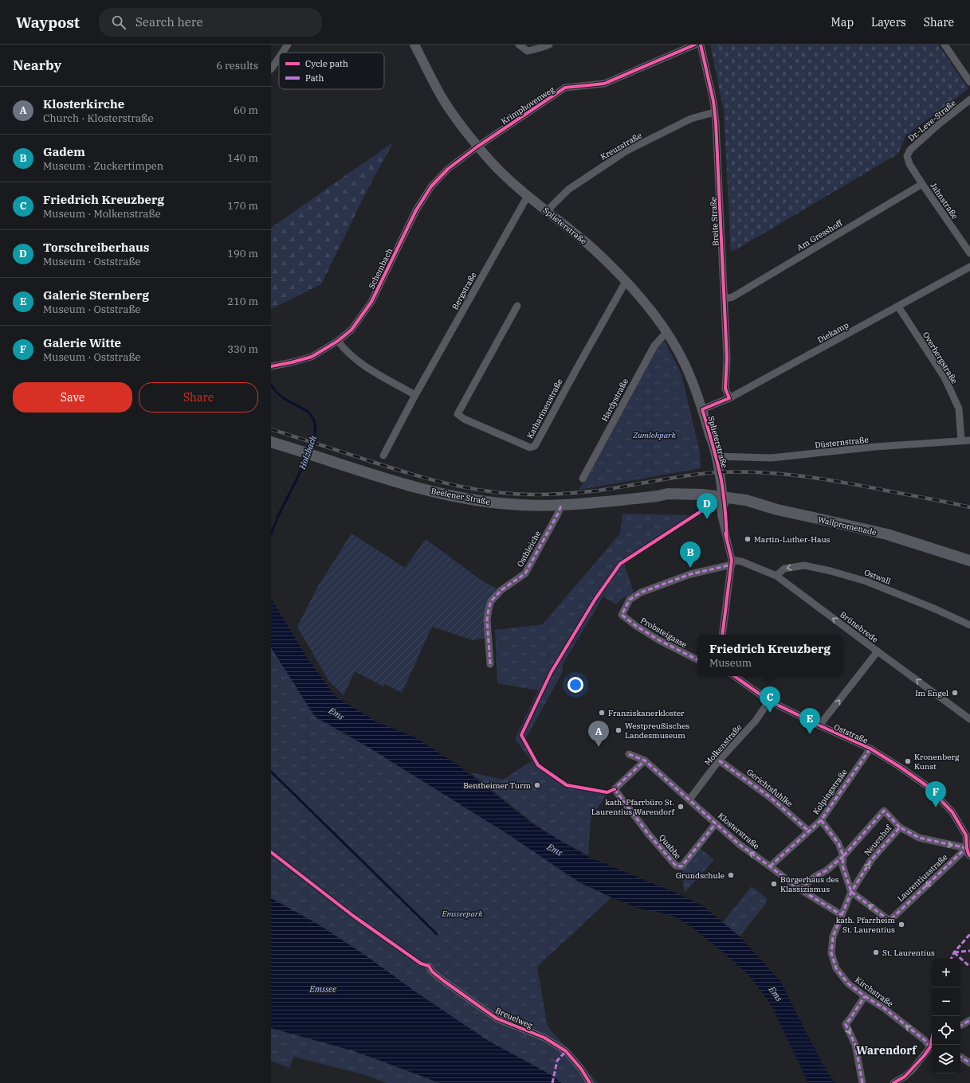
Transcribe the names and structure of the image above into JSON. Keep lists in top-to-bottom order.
{
  "streets": {
    "main road": ["Beelener Straße", "Wallpromenade"],
    "street": [
      "Krimphovenweg",
      "Dr.-Leve-Straße",
      "Kreuzstraße",
      "Jahnstraße",
      "Breite Straße",
      "Splieterstraße",
      "Am Gresshoff",
      "Schembach",
      "Bergstraße",
      "Diekamp",
      "Overbergstraße",
      "Hardystraße",
      "Katharinenstraße",
      "Düsternstraße",
      "Ostbleiche",
      "Ostwall",
      "Brünebrede",
      "Probsteigasse",
      "Oststraße",
      "Molkenstraße",
      "Gerichtsfuhlke",
      "Kolpingstraße",
      "Klosterstraße",
      "Neuenhof",
      "Quabbe",
      "Laurentiusstraße",
      "Kirchstraße",
      "Breuelweg"
    ]
  },
  "crossings": [
    ["Krimphovenweg", "Splieterstraße"],
    ["Krimphovenweg", "Schembach"],
    ["Dr.-Leve-Straße", "Jahnstraße"],
    ["Kreuzstraße", "Breite Straße"],
    ["Kreuzstraße", "Splieterstraße"],
    ["Jahnstraße", "Am Gresshoff"],
    ["Breite Straße", "Am Gresshoff"],
    ["Breite Straße", "Diekamp"],
    ["Splieterstraße", "Schembach"],
    ["Splieterstraße", "Bergstraße"],
    ["Splieterstraße", "Diekamp"],
    ["Splieterstraße", "Hardystraße"],
    ["Splieterstraße", "Katharinenstraße"],
    ["Splieterstraße", "Düsternstraße"],
    ["Splieterstraße", "Beelener Straße"],
    ["Splieterstraße", "Wallpromenade"],
    ["Diekamp", "Overbergstraße"],
    ["Overbergstraße", "Düsternstraße"],
    ["Beelener Straße", "Wallpromenade"],
    ["Beelener Straße", "Ostbleiche"],
    ["Ostwall", "Brünebrede"],
    ["Brünebrede", "Probsteigasse"],
    ["Oststraße", "Molkenstraße"],
    ["Oststraße", "Kolpingstraße"],
    ["Oststraße", "Neuenhof"],
    ["Oststraße", "Laurentiusstraße"],
    ["Molkenstraße", "Gerichtsfuhlke"],
    ["Molkenstraße", "Klosterstraße"],
    ["Gerichtsfuhlke", "Kolpingstraße"],
    ["Kolpingstraße", "Klosterstraße"],
    ["Klosterstraße", "Quabbe"],
    ["Klosterstraße", "Kirchstraße"],
    ["Neuenhof", "Laurentiusstraße"],
    ["Neuenhof", "Kirchstraße"],
    ["Laurentiusstraße", "Kirchstraße"]
  ],
  "one_way": [
    "Ostwall",
    "Brünebrede",
    "Neuenhof",
    "Laurentiusstraße",
    "Kirchstraße"
  ],
  "districts": ["Warendorf"],
  "water": ["Holzbach", "Ems", "Emssee"],
  "parks": ["Zumlohpark", "Emsseepark"],
  "places": [
    "Martin-Luther-Haus",
    "Im Engel",
    "Franziskanerkloster",
    "Westpreußisches Landesmuseum",
    "Kronenberg Kunst",
    "Bentheimer Turm",
    "kath. Pfarrbüro St. Laurentius Warendorf",
    "Grundschule",
    "Bürgerhaus des Klassizismus",
    "kath. Pfarrheim St. Laurentius",
    "St. Laurentius"
  ],
  "legend": ["Cycle path", "Path"],
  "page": {
    "header": "Waypost",
    "search": "Search here",
    "nav": ["Map", "Layers", "Share"],
    "heading": ["Nearby", "6 results"],
    "list": [
      {
        "mark": "A",
        "name": "Klosterkirche",
        "note": "Church · Klosterstraße",
        "value": "60 m"
      },
      {
        "mark": "B",
        "name": "Gadem",
        "note": "Museum · Zuckertimpen",
        "value": "140 m"
      },
      {
        "mark": "C",
        "name": "Friedrich Kreuzberg",
        "note": "Museum · Molkenstraße",
        "value": "170 m"
      },
      {
        "mark": "D",
        "name": "Torschreiberhaus",
        "note": "Museum · Oststraße",
        "value": "190 m"
      },
      {
        "mark": "E",
        "name": "Galerie Sternberg",
        "note": "Museum · Oststraße",
        "value": "210 m"
      },
      {
        "mark": "F",
        "name": "Galerie Witte",
        "note": "Museum · Oststraße",
        "value": "330 m"
      }
    ],
    "buttons": ["Save", "Share"],
    "pins": [
      "D",
      "B",
      "C",
      "E",
      "A",
      "F"
    ],
    "popup": ["Friedrich Kreuzberg", "Museum"],
    "map_buttons": ["+", "−"]
  }
}
